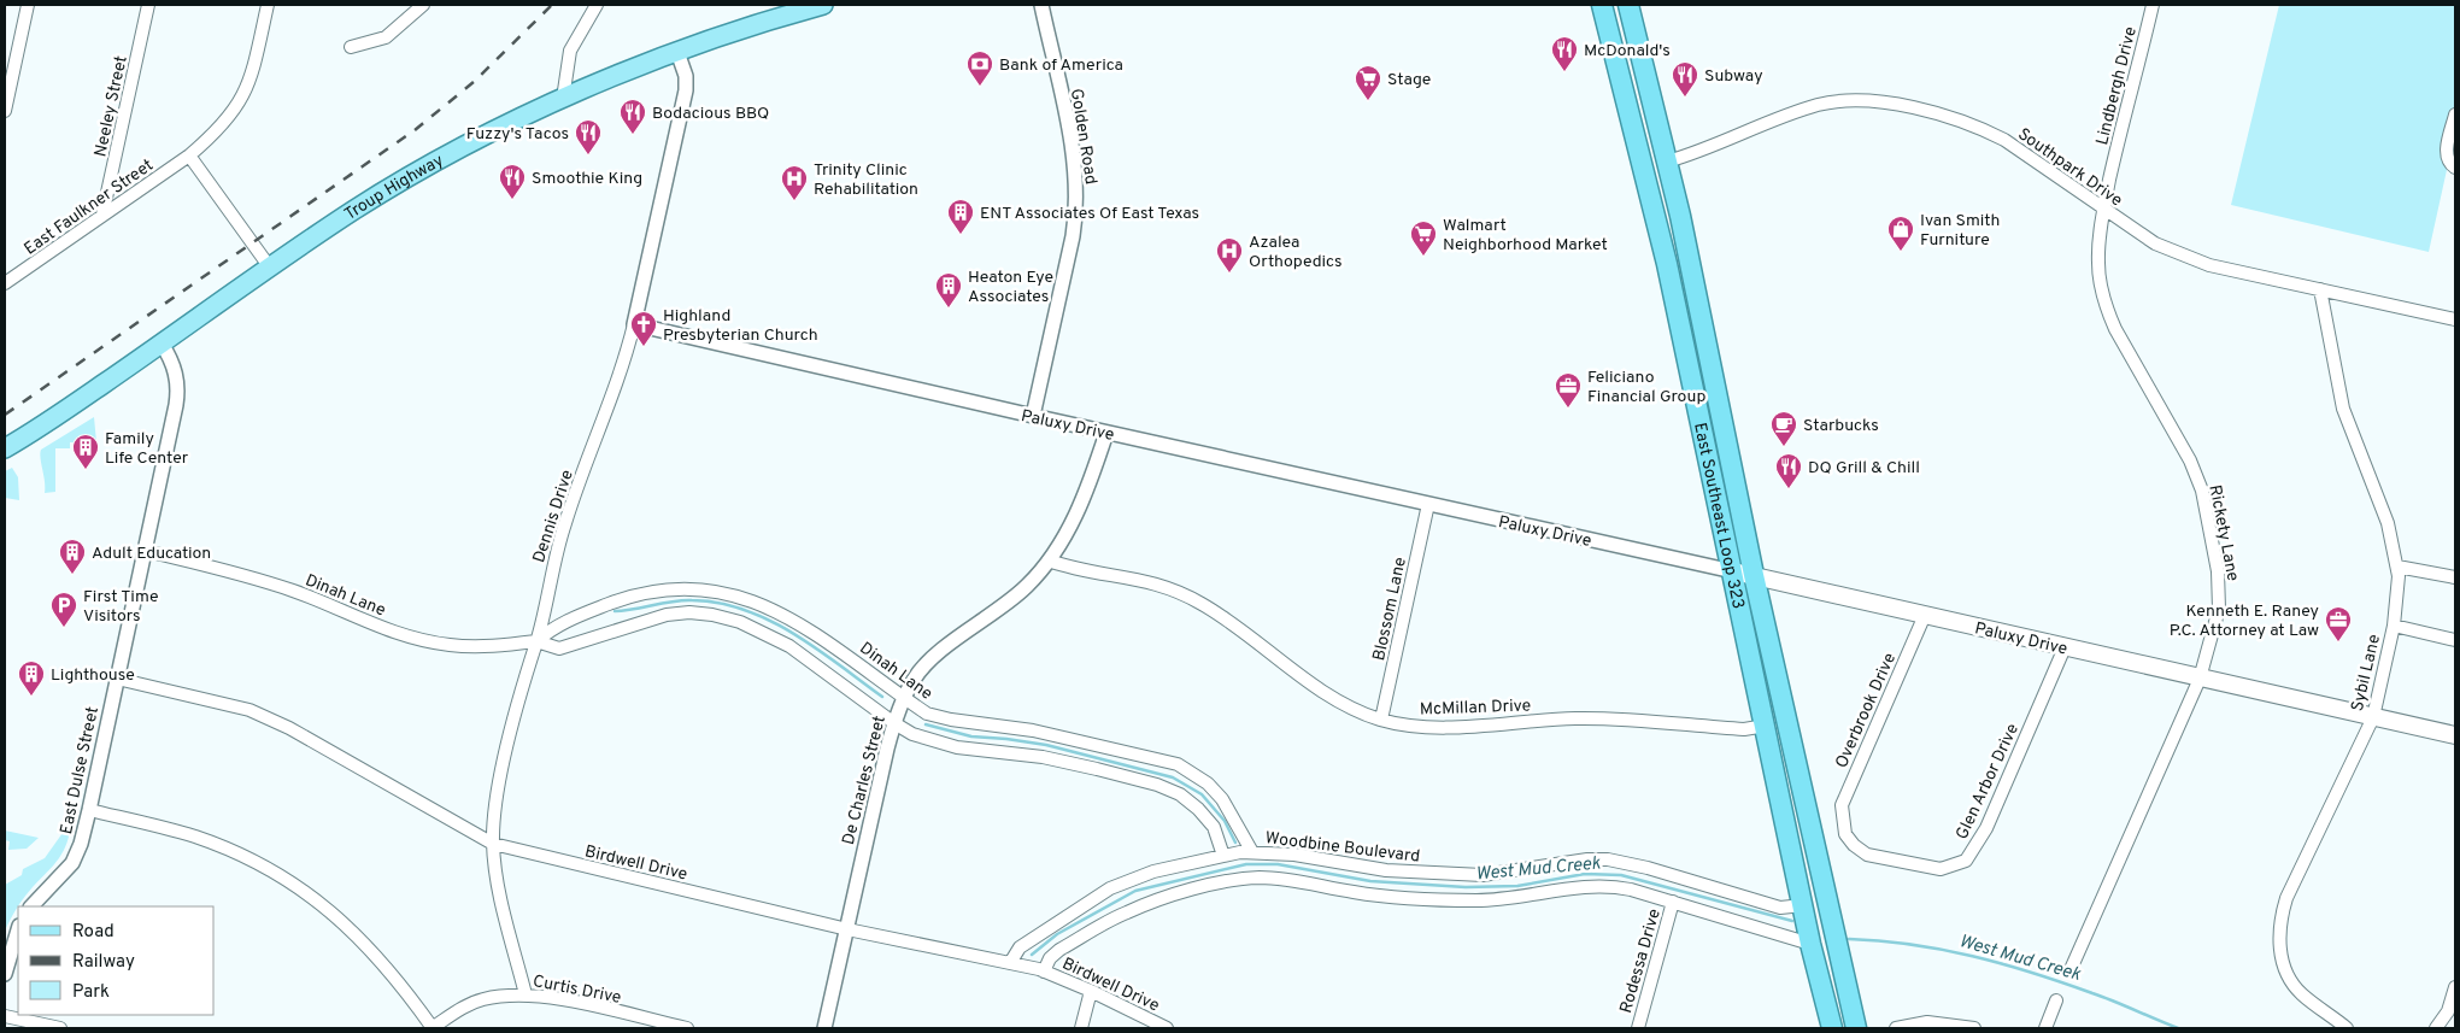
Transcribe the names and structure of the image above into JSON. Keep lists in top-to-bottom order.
{
  "streets": {
    "highway": ["East Southeast Loop 323"],
    "main road": ["Troup Highway", "Paluxy Drive"],
    "street": [
      "Lindbergh Drive",
      "Neeley Street",
      "Golden Road",
      "Southpark Drive",
      "East Faulkner Street",
      "Dennis Drive",
      "Rickety Lane",
      "Dinah Lane",
      "Blossom Lane",
      "Sybil Lane",
      "McMillan Drive",
      "Overbrook Drive",
      "East Dulse Street",
      "De Charles Street",
      "Glen Arbor Drive",
      "Woodbine Boulevard",
      "Birdwell Drive",
      "Rodessa Drive",
      "Curtis Drive"
    ]
  },
  "crossings": [
    ["Lindbergh Drive", "Southpark Drive"],
    ["Lindbergh Drive", "Rickety Lane"],
    ["Neeley Street", "East Faulkner Street"],
    ["Golden Road", "Paluxy Drive"],
    ["Southpark Drive", "East Southeast Loop 323"],
    ["Southpark Drive", "Rickety Lane"],
    ["Southpark Drive", "Sybil Lane"],
    ["Troup Highway", "Dennis Drive"],
    ["Troup Highway", "East Dulse Street"],
    ["Paluxy Drive", "Dennis Drive"],
    ["Paluxy Drive", "East Southeast Loop 323"],
    ["Paluxy Drive", "Rickety Lane"],
    ["Paluxy Drive", "Blossom Lane"],
    ["Paluxy Drive", "Sybil Lane"],
    ["Paluxy Drive", "Overbrook Drive"],
    ["Paluxy Drive", "De Charles Street"],
    ["Paluxy Drive", "Glen Arbor Drive"],
    ["Dennis Drive", "Dinah Lane"],
    ["Dennis Drive", "Birdwell Drive"],
    ["Dennis Drive", "Curtis Drive"],
    ["East Southeast Loop 323", "McMillan Drive"],
    ["East Southeast Loop 323", "Woodbine Boulevard"],
    ["Dinah Lane", "East Dulse Street"],
    ["Dinah Lane", "De Charles Street"],
    ["Dinah Lane", "Woodbine Boulevard"],
    ["Blossom Lane", "McMillan Drive"],
    ["McMillan Drive", "De Charles Street"],
    ["Overbrook Drive", "Glen Arbor Drive"],
    ["East Dulse Street", "Birdwell Drive"],
    ["De Charles Street", "Birdwell Drive"],
    ["Woodbine Boulevard", "Birdwell Drive"]
  ],
  "water": ["West Mud Creek"],
  "places": {
    "restaurant": [
      "McDonald's",
      "Subway",
      "Bodacious BBQ",
      "Fuzzy's Tacos",
      "Smoothie King",
      "DQ Grill & Chill"
    ],
    "bank": ["Bank of America"],
    "supermarket": ["Stage", "Walmart Neighborhood Market"],
    "hospital": ["Trinity Clinic Rehabilitation", "Azalea Orthopedics"],
    "building": [
      "ENT Associates Of East Texas",
      "Heaton Eye Associates",
      "Family Life Center",
      "Adult Education",
      "Lighthouse"
    ],
    "shop": ["Ivan Smith Furniture"],
    "church": ["Highland Presbyterian Church"],
    "office": ["Feliciano Financial Group", "Kenneth E. Raney P.C. Attorney at Law"],
    "cafe": ["Starbucks"],
    "parking": ["First Time Visitors"]
  },
  "legend": ["Road", "Railway", "Park"]
}
